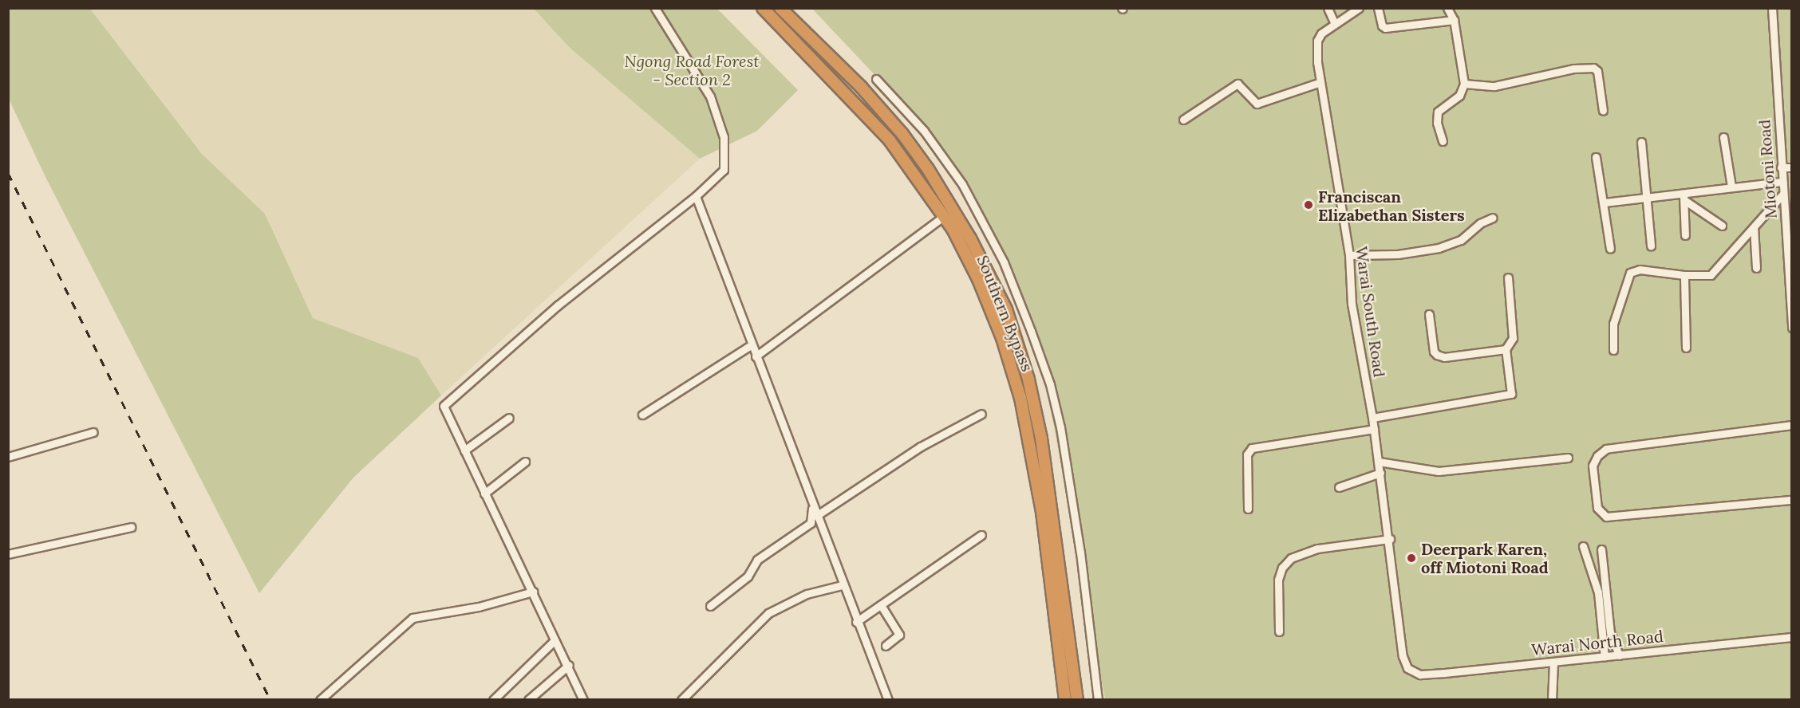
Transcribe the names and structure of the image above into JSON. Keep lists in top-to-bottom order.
{
  "streets": {
    "highway": ["Southern Bypass"],
    "street": ["Miotoni Road", "Warai South Road", "Warai North Road"]
  },
  "crossings": [
    ["Warai South Road", "Warai North Road"]
  ],
  "parks": ["Ngong Road Forest - Section 2"],
  "places": ["Franciscan Elizabethan Sisters", "Deerpark Karen, off Miotoni Road"]
}
